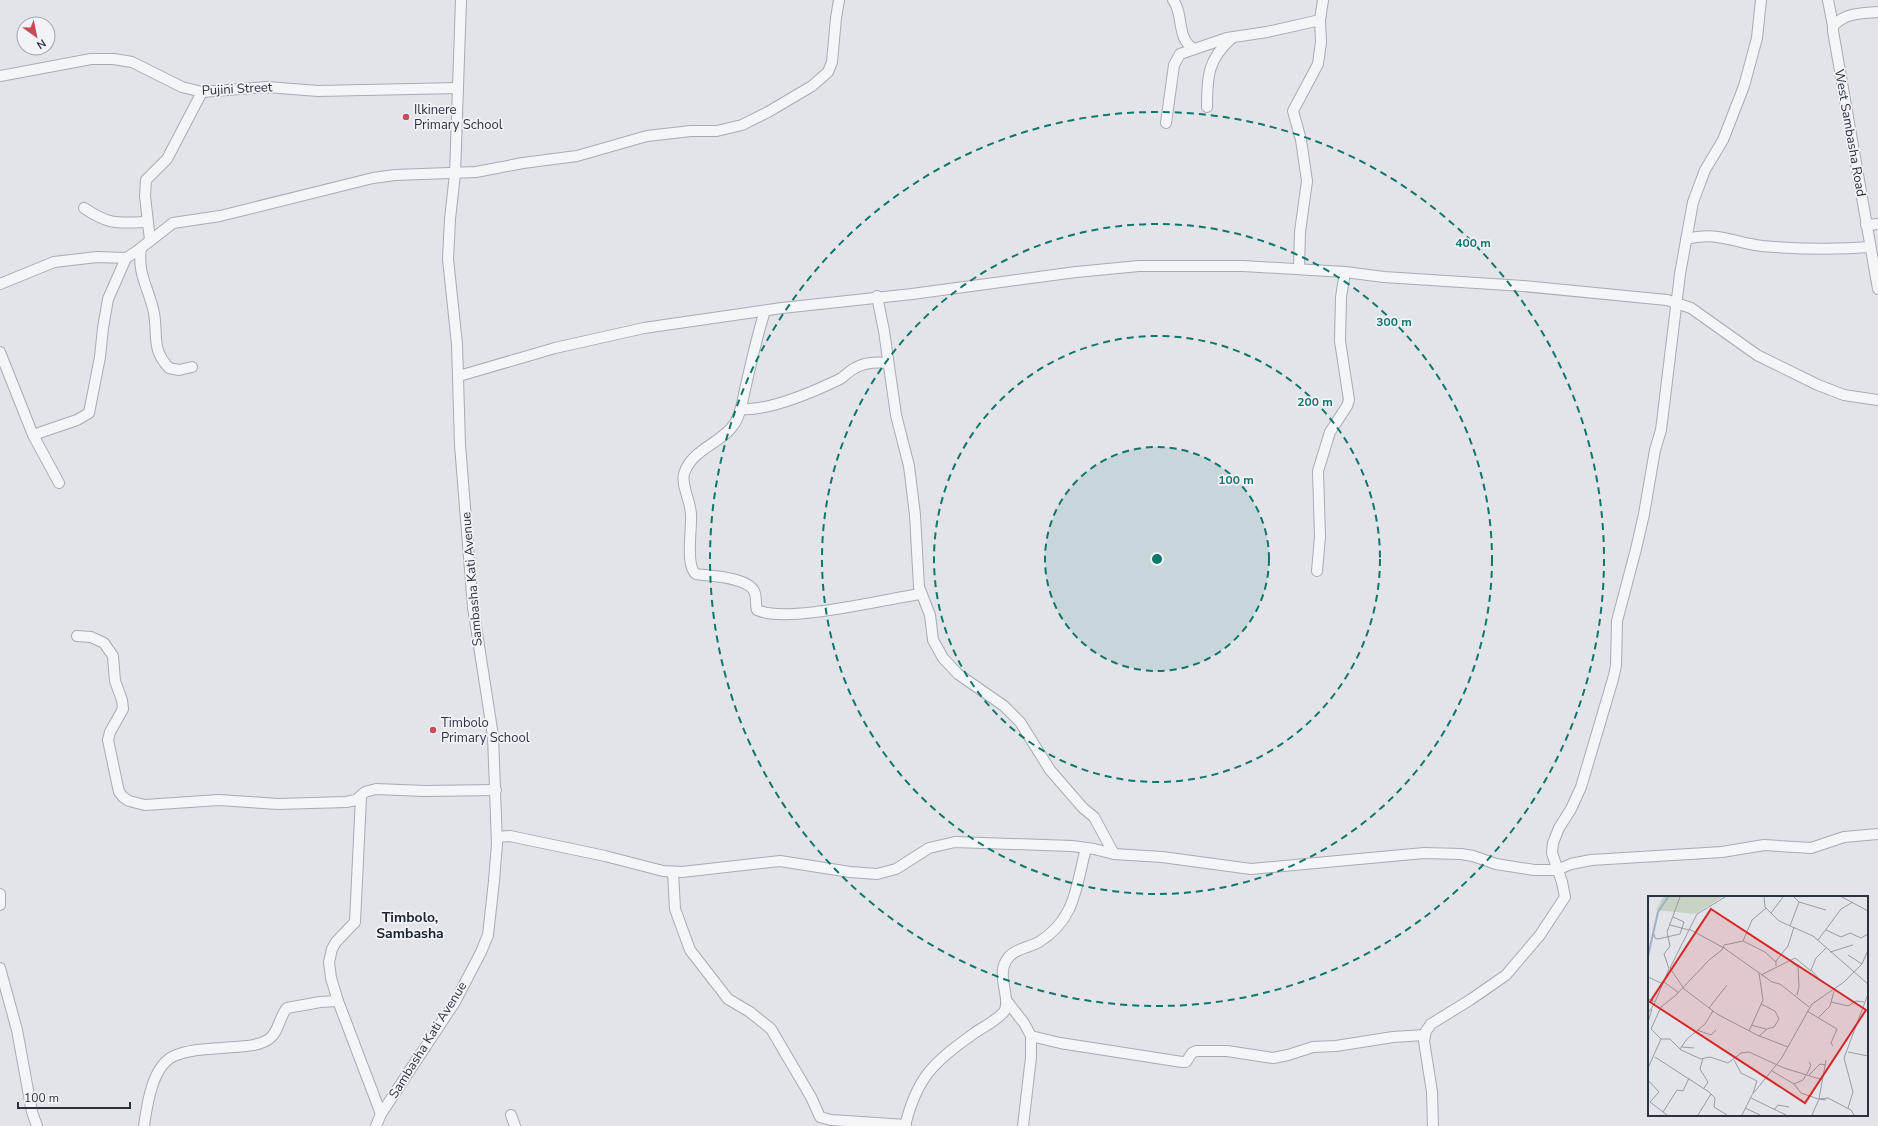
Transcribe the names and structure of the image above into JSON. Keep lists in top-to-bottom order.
{
  "streets": {
    "street": ["Pujini Street", "West Sambasha Road", "Sambasha Kati Avenue"]
  },
  "crossings": [
    ["Pujini Street", "Sambasha Kati Avenue"]
  ],
  "districts": ["Timbolo, Sambasha"],
  "places": ["Ilkinere Primary School", "Timbolo Primary School"],
  "scale_bar": "100 m",
  "north": "bottom right",
  "rings": [
    "400 m",
    "300 m",
    "200 m",
    "100 m"
  ]
}
